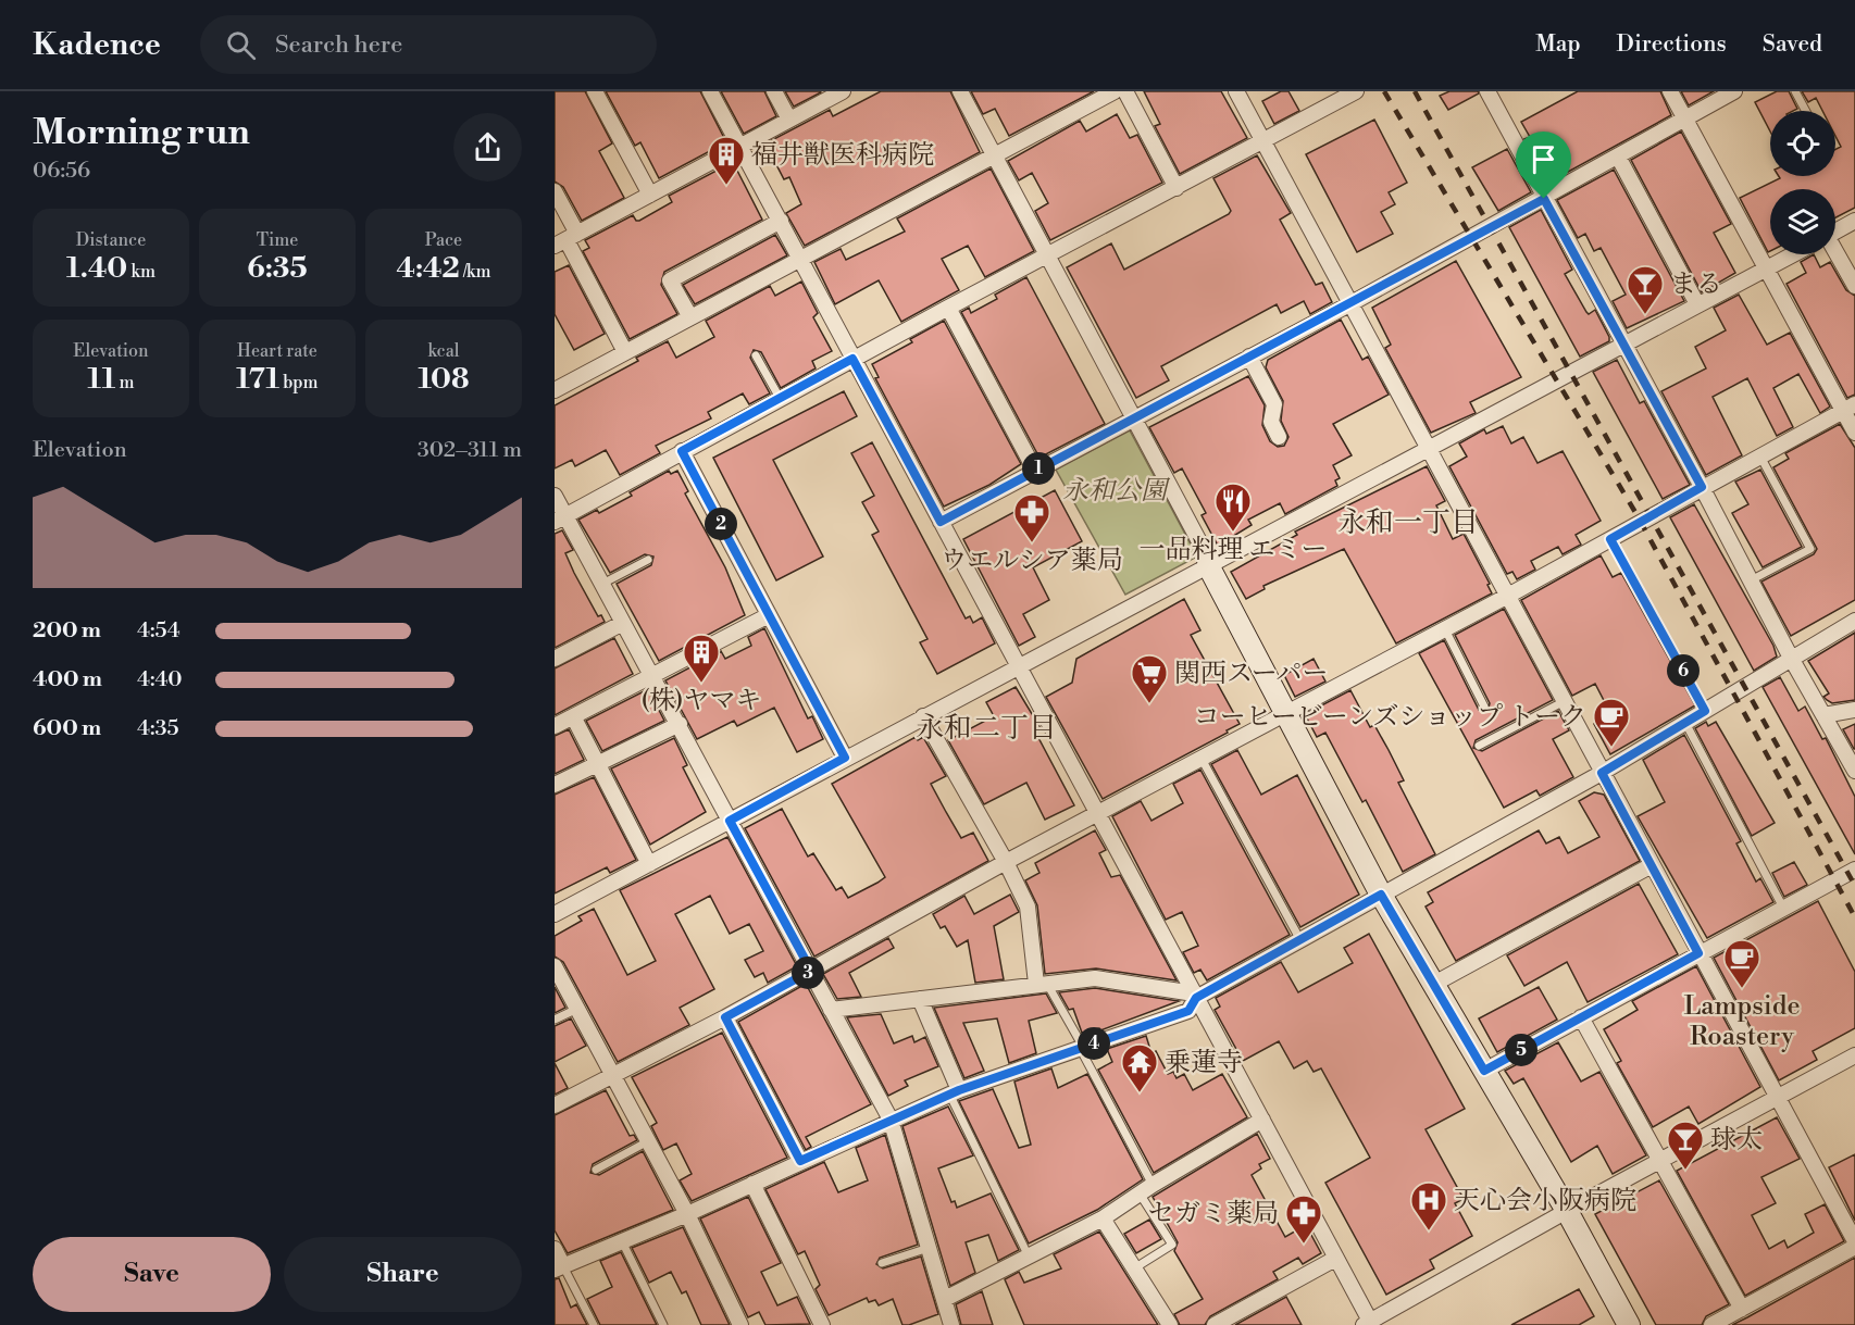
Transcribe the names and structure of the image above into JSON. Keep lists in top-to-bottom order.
{
  "districts": ["永和一丁目", "永和二丁目"],
  "parks": ["永和公園"],
  "places": {
    "building": ["福井獣医科病院", "(株)ヤマキ"],
    "bar": ["まる", "球太"],
    "restaurant": ["一品料理 エミー"],
    "pharmacy": ["ウエルシア薬局", "セガミ薬局"],
    "supermarket": ["関西スーパー"],
    "cafe": ["コーヒービーンズショップ トーク", "Lampside Roastery"],
    "temple": ["乗蓮寺"],
    "hospital": ["天心会小阪病院"]
  },
  "page": {
    "header": "Kadence",
    "search": "Search here",
    "nav": ["Map", "Directions", "Saved"],
    "heading": ["Morning run", "06:56"],
    "stats": [
      ["Distance", "1.40 km"],
      ["Time", "6:35"],
      ["Pace", "4:42 /km"],
      ["Elevation", "11 m"],
      ["Heart rate", "171 bpm"],
      ["kcal", "108"]
    ],
    "chart": ["Elevation", "302–311 m"],
    "pins": [
      "1",
      "2",
      "6",
      "3",
      "4",
      "5"
    ],
    "list": [
      {
        "name": "200 m",
        "note": "4:54"
      },
      {
        "name": "400 m",
        "note": "4:40"
      },
      {
        "name": "600 m",
        "note": "4:35"
      }
    ],
    "buttons": ["Save", "Share"]
  }
}
